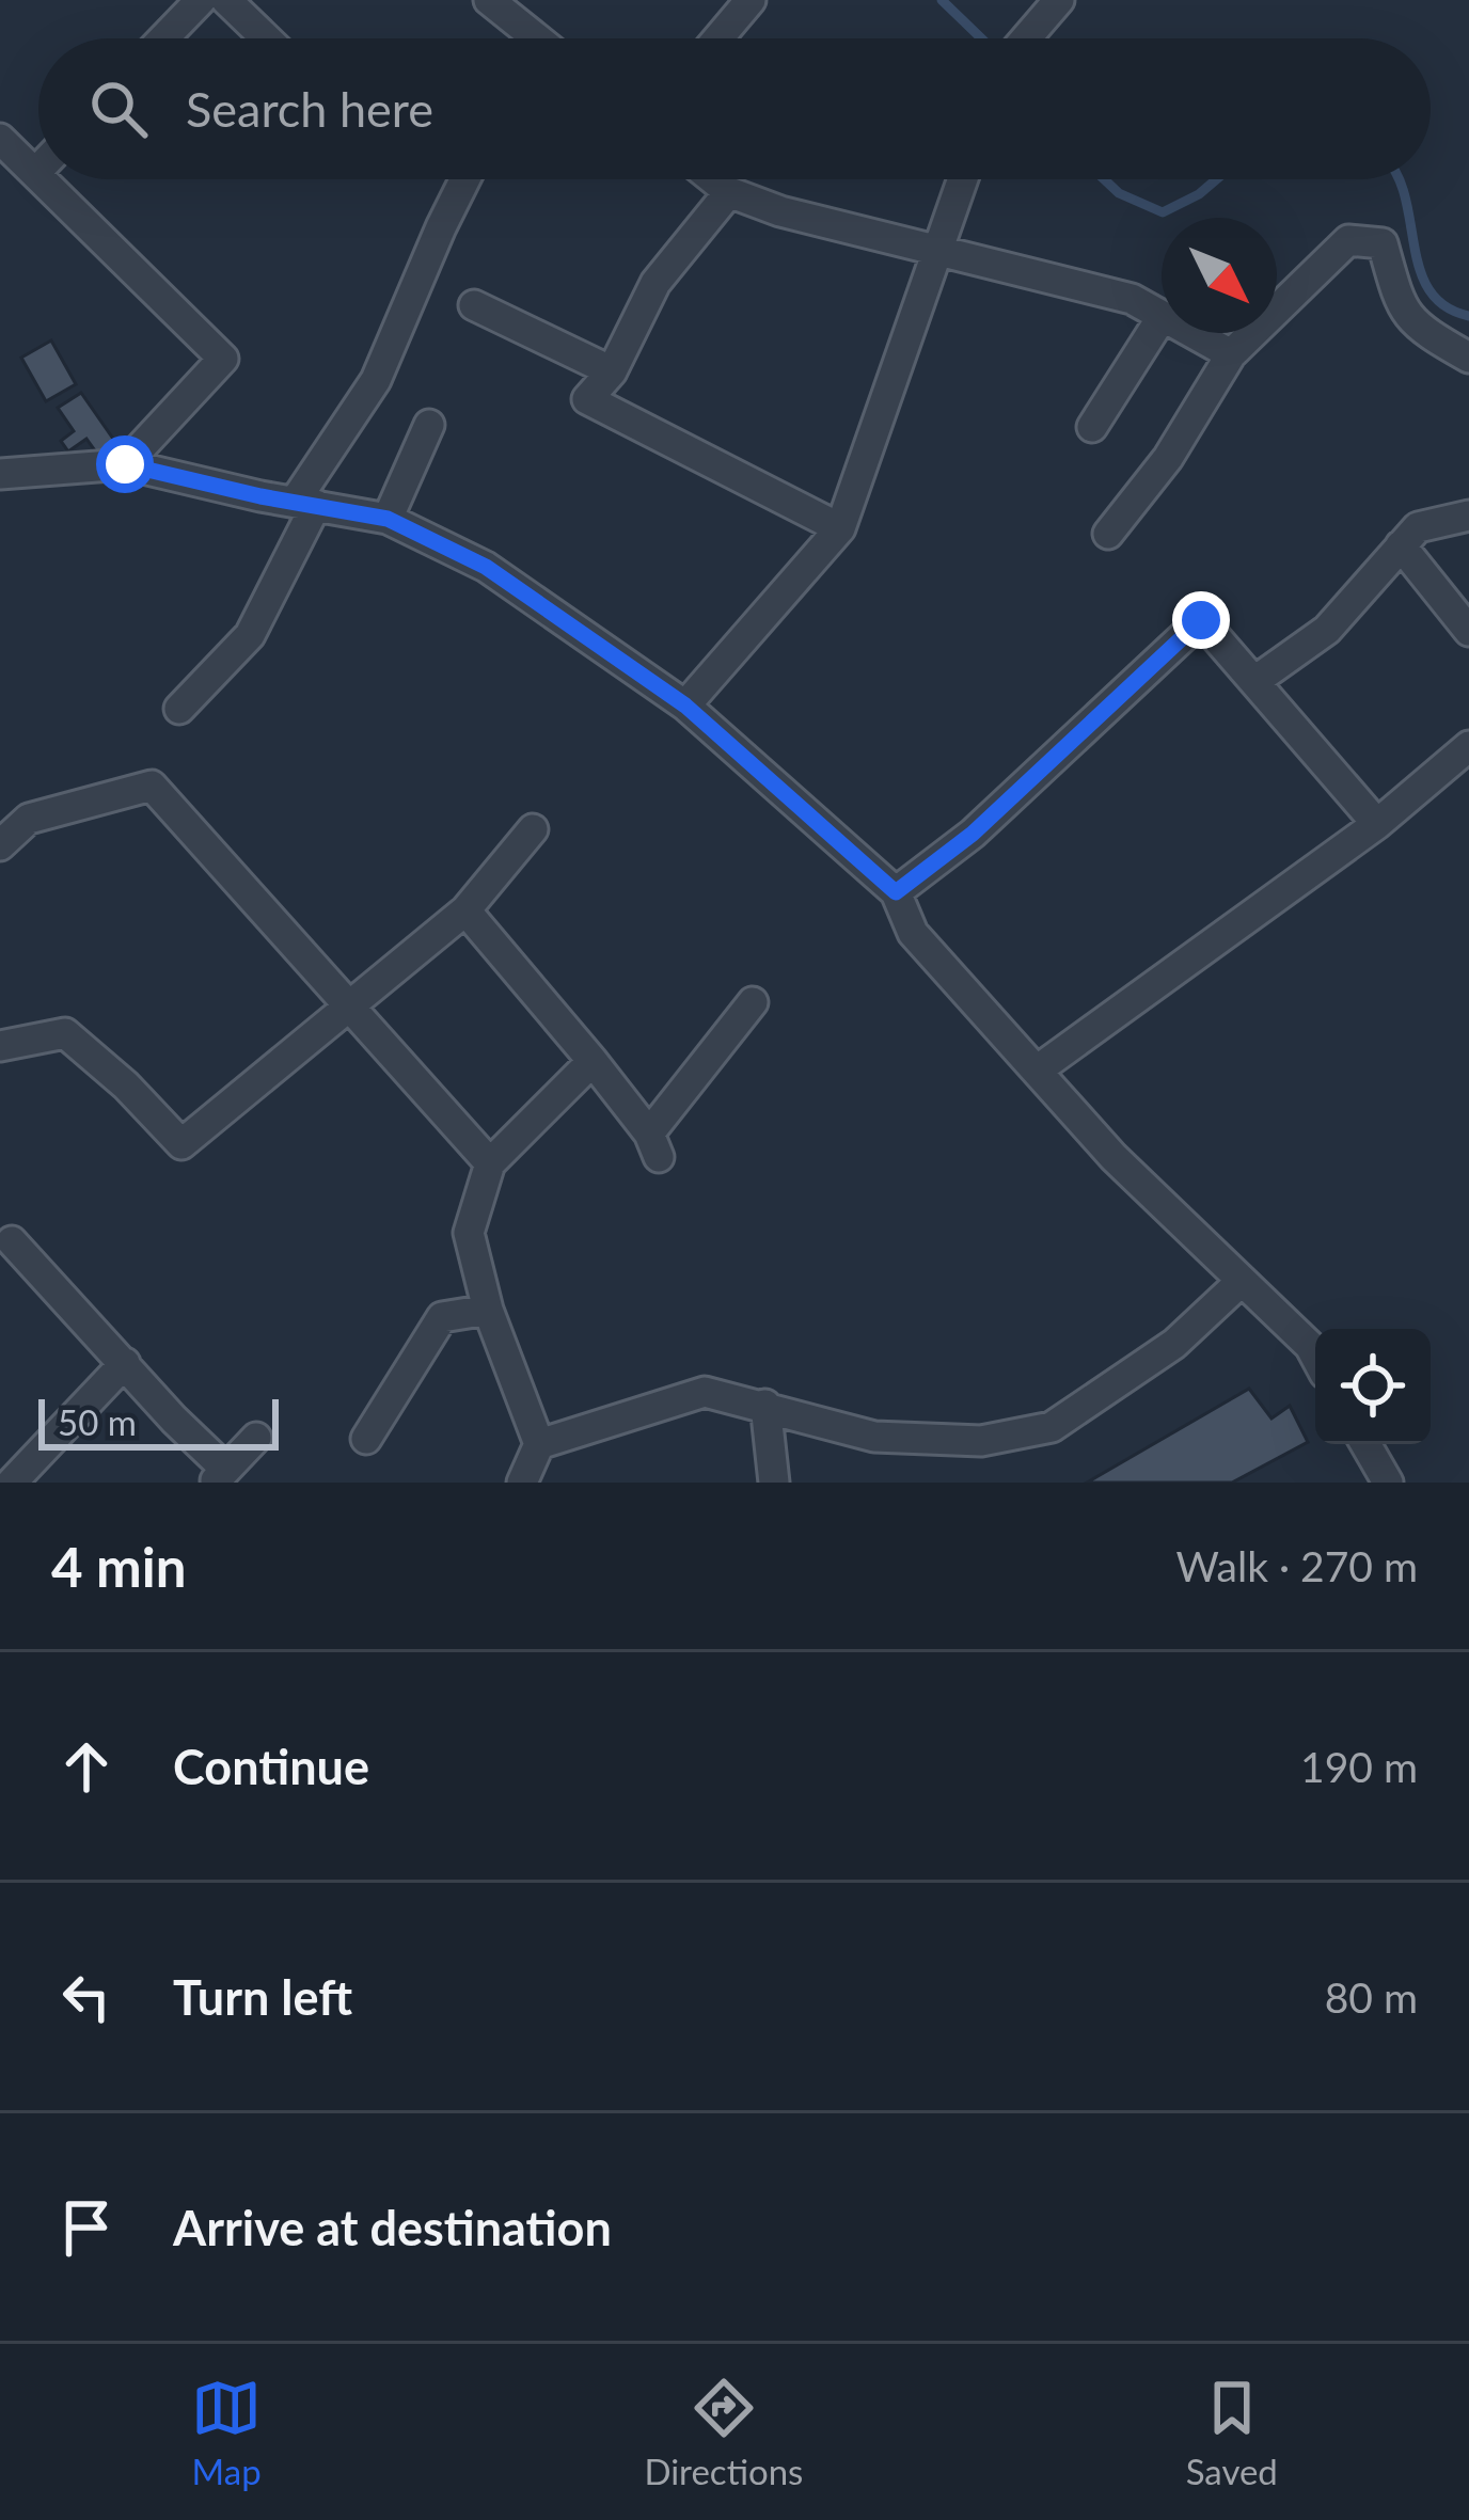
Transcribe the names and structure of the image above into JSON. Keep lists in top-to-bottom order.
{
  "scale_bar": "50 m",
  "north": "bottom right",
  "page": {
    "search": "Search here",
    "scale": "50 m",
    "heading": ["4 min", "Walk · 270 m"],
    "list": [
      ["Continue", "190 m"],
      ["Turn left", "80 m"],
      "Arrive at destination"
    ],
    "nav": ["Map", "Directions", "Saved"]
  }
}
